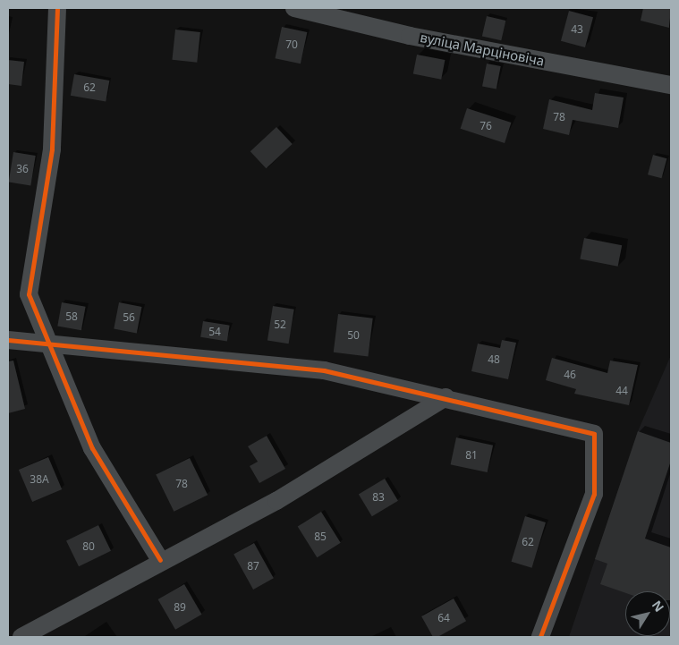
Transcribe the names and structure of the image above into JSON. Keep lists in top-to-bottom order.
{
  "streets": {
    "street": ["вуліца Марціновіча"]
  },
  "house_numbers": [
    "43",
    "70",
    "62",
    "78",
    "76",
    "36",
    "58",
    "56",
    "52",
    "54",
    "50",
    "48",
    "46",
    "44",
    "81",
    "38А",
    "78",
    "83",
    "85",
    "62",
    "80",
    "87",
    "89",
    "64"
  ],
  "north": "top right"
}
